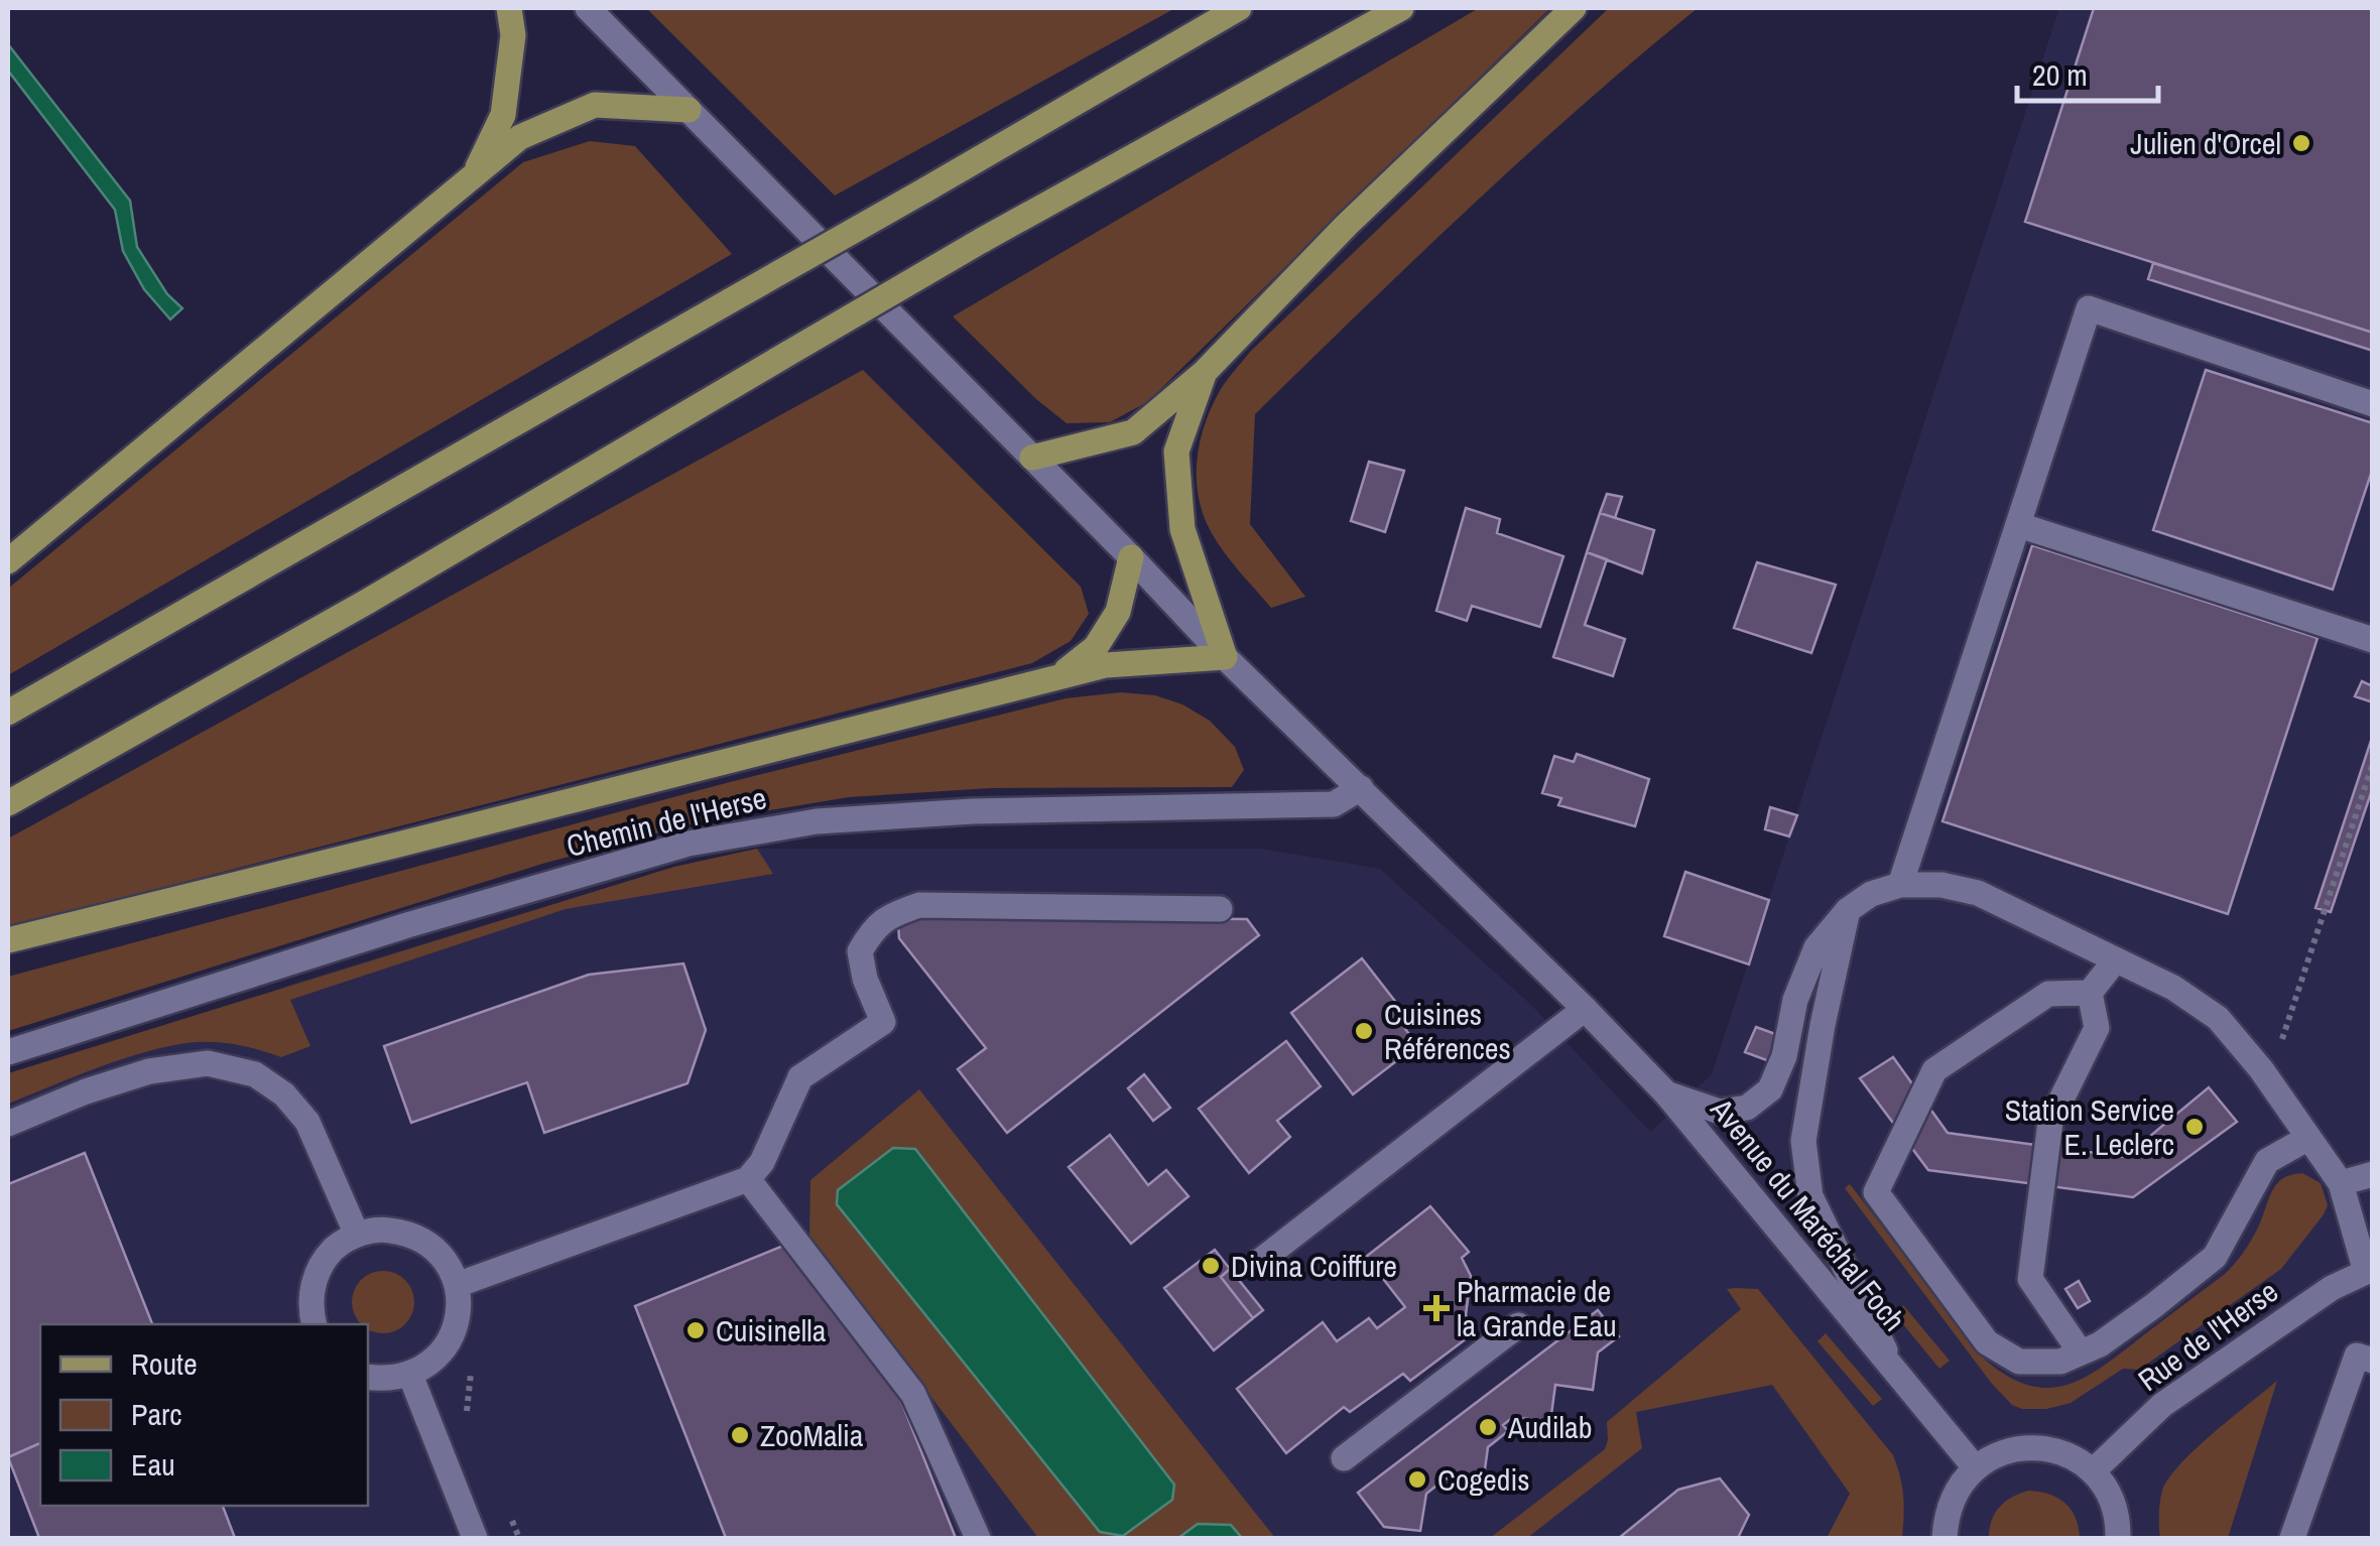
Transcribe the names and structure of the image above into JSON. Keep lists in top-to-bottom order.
{
  "streets": {
    "street": ["Chemin de l'Herse", "Avenue du Maréchal Foch", "Rue de l'Herse"]
  },
  "crossings": [
    ["Chemin de l'Herse", "Avenue du Maréchal Foch"]
  ],
  "places": {
    "other": [
      "Julien d'Orcel",
      "Cuisines Références",
      "Station Service E. Leclerc",
      "Divina Coiffure",
      "Cuisinella",
      "Audilab",
      "ZooMalia",
      "Cogedis"
    ],
    "health": ["Pharmacie de la Grande Eau"]
  },
  "legend": ["Route", "Parc", "Eau"],
  "scale_bar": "20 m"
}
